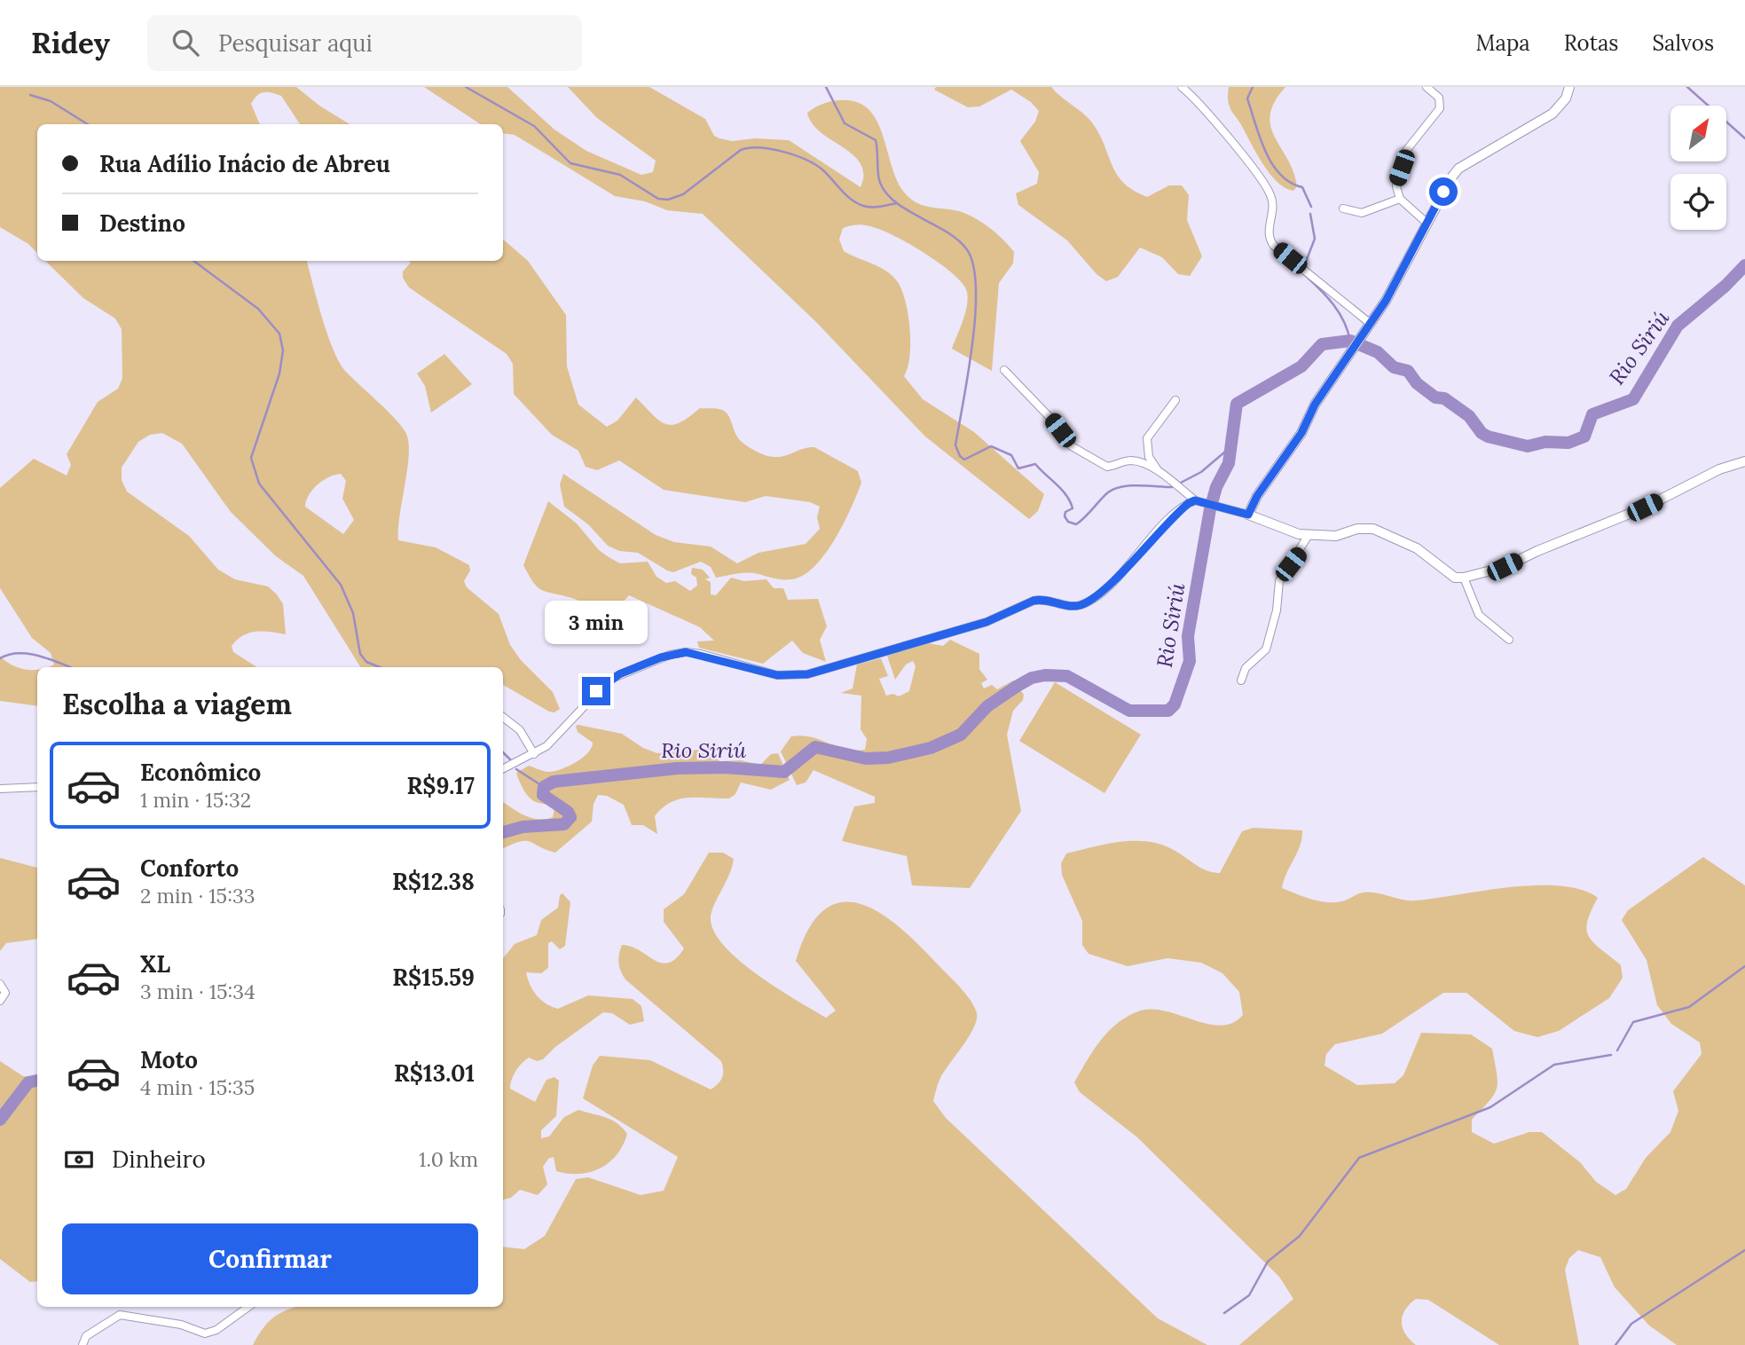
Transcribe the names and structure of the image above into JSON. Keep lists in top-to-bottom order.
{
  "water": ["Rio Siriú"],
  "north": "top right",
  "page": {
    "header": "Ridey",
    "search": "Pesquisar aqui",
    "nav": ["Mapa", "Rotas", "Salvos"],
    "banner": ["Rua Adílio Inácio de Abreu", "Destino"],
    "bubble": "3 min",
    "heading": "Escolha a viagem",
    "list": [
      {
        "name": "Econômico",
        "note": "1 min · 15:32",
        "value": "R$9.17"
      },
      {
        "name": "Conforto",
        "note": "2 min · 15:33",
        "value": "R$12.38"
      },
      {
        "name": "XL",
        "note": "3 min · 15:34",
        "value": "R$15.59"
      },
      {
        "name": "Moto",
        "note": "4 min · 15:35",
        "value": "R$13.01"
      }
    ],
    "pay": ["Dinheiro", "1.0 km"],
    "buttons": "Confirmar"
  }
}
